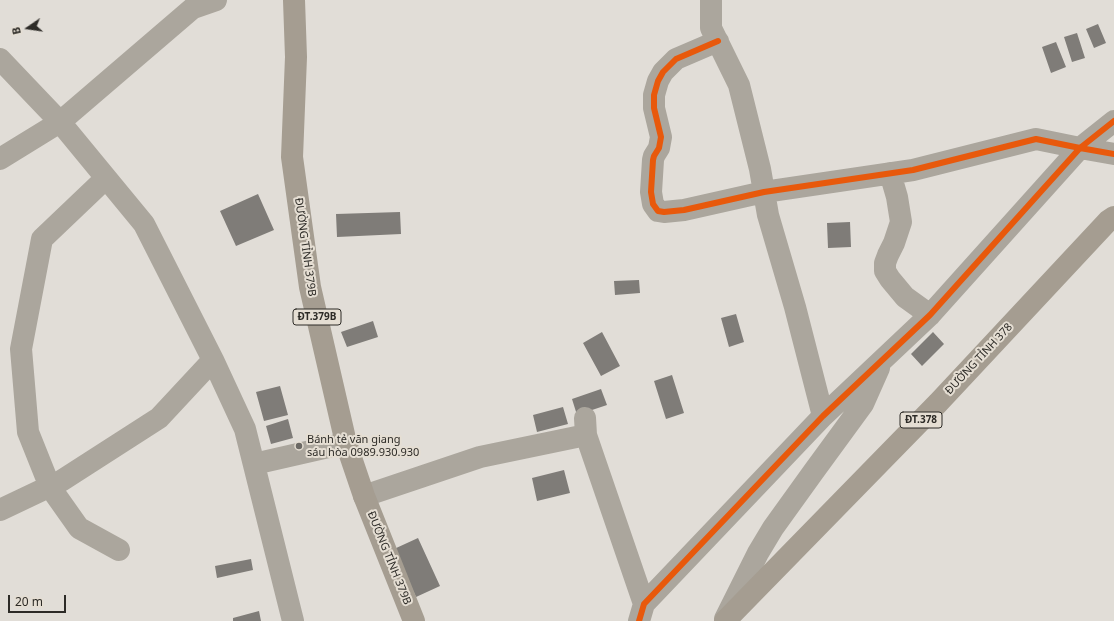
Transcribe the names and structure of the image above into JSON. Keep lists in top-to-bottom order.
{
  "streets": {
    "main road": [
      "ĐƯỜNG TỈNH 379B",
      "ĐT.379B",
      "ĐƯỜNG TỈNH 378",
      "ĐT.378"
    ]
  },
  "places": ["Bánh tẻ văn giang sáu hòa 0989.930.930"],
  "scale_bar": "20 m",
  "north": "left"
}
